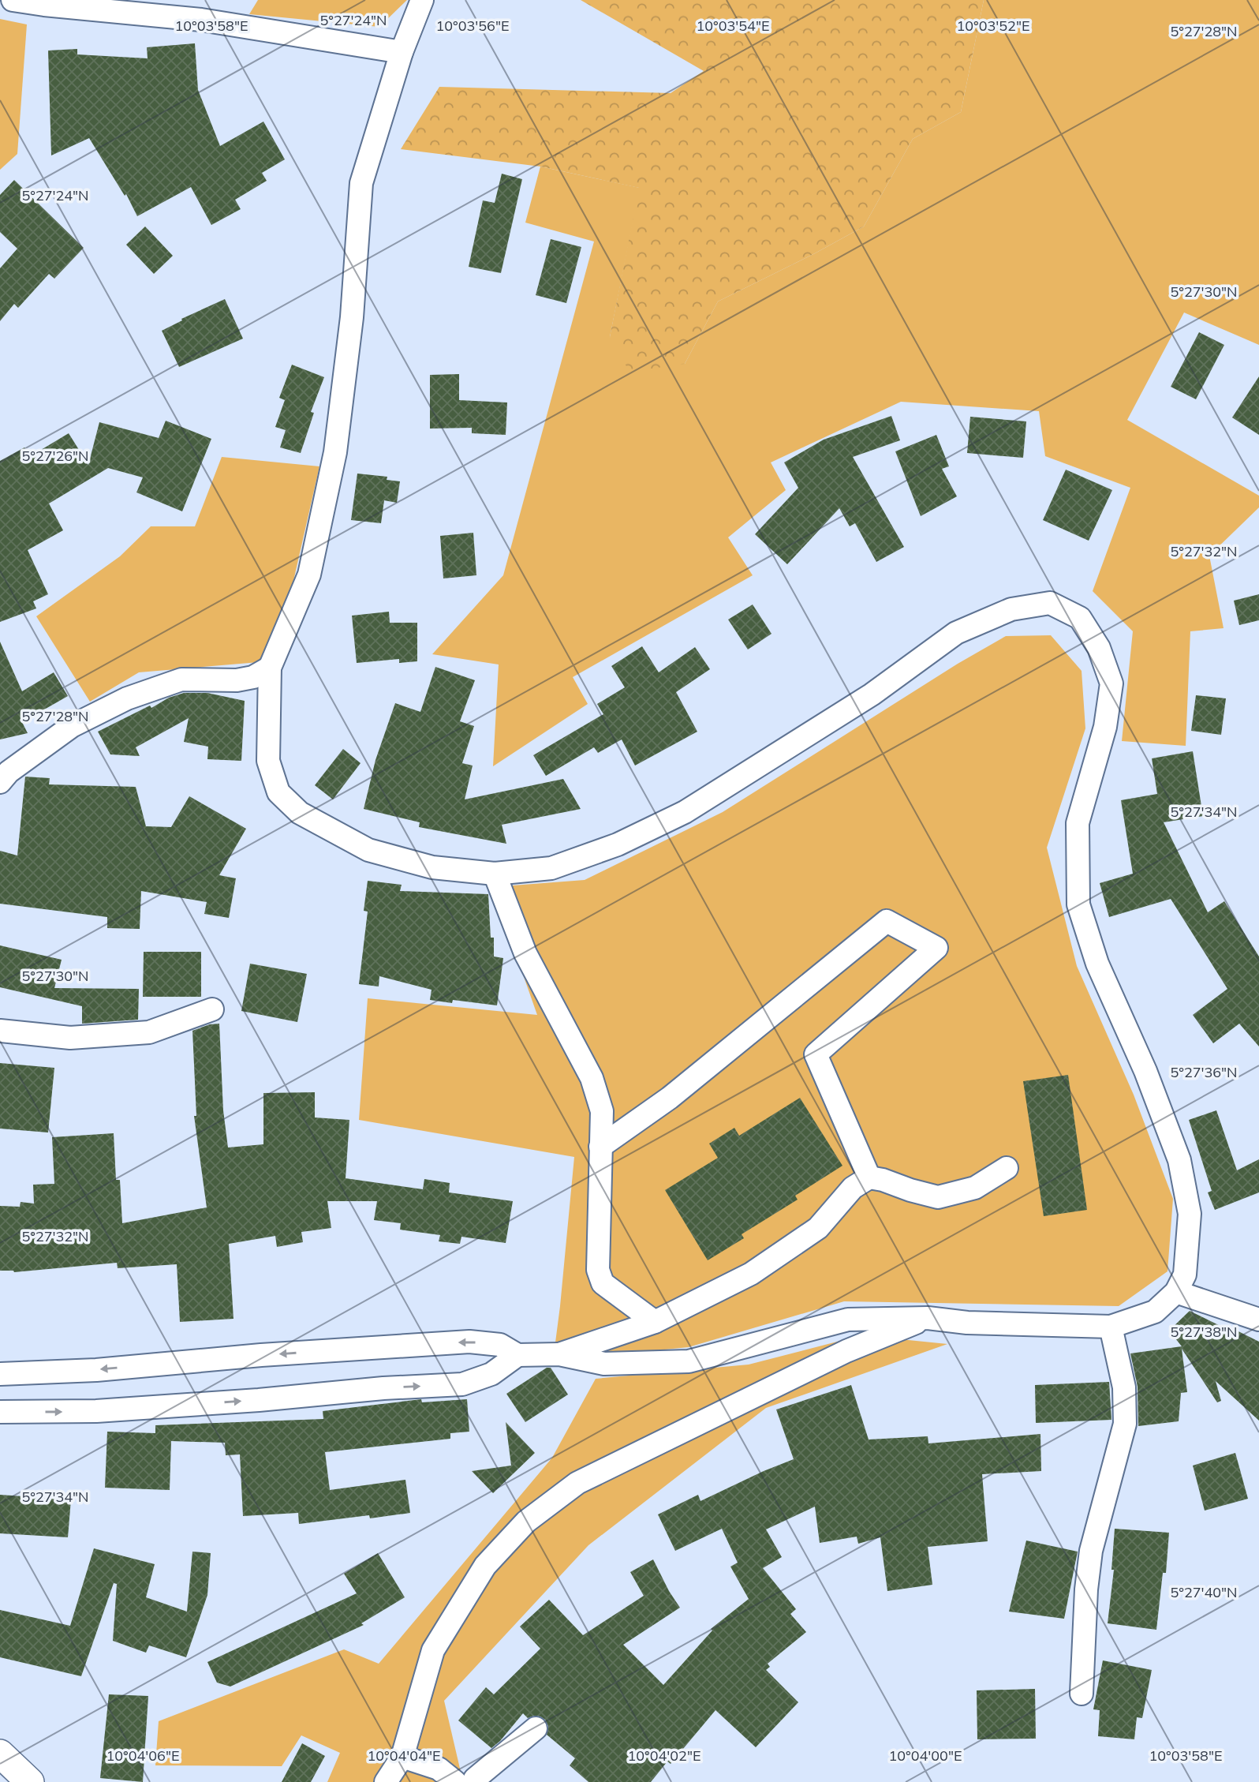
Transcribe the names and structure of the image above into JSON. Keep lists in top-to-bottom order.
{
  "coordinates": [
    "5°27'24\"N",
    "10°03'58\"E",
    "10°03'56\"E",
    "10°03'54\"E",
    "10°03'52\"E",
    "5°27'28\"N",
    "5°27'30\"N",
    "5°27'26\"N",
    "5°27'32\"N",
    "5°27'34\"N",
    "5°27'36\"N",
    "5°27'38\"N",
    "5°27'40\"N",
    "10°04'06\"E",
    "10°04'04\"E",
    "10°04'02\"E",
    "10°04'00\"E"
  ]
}
